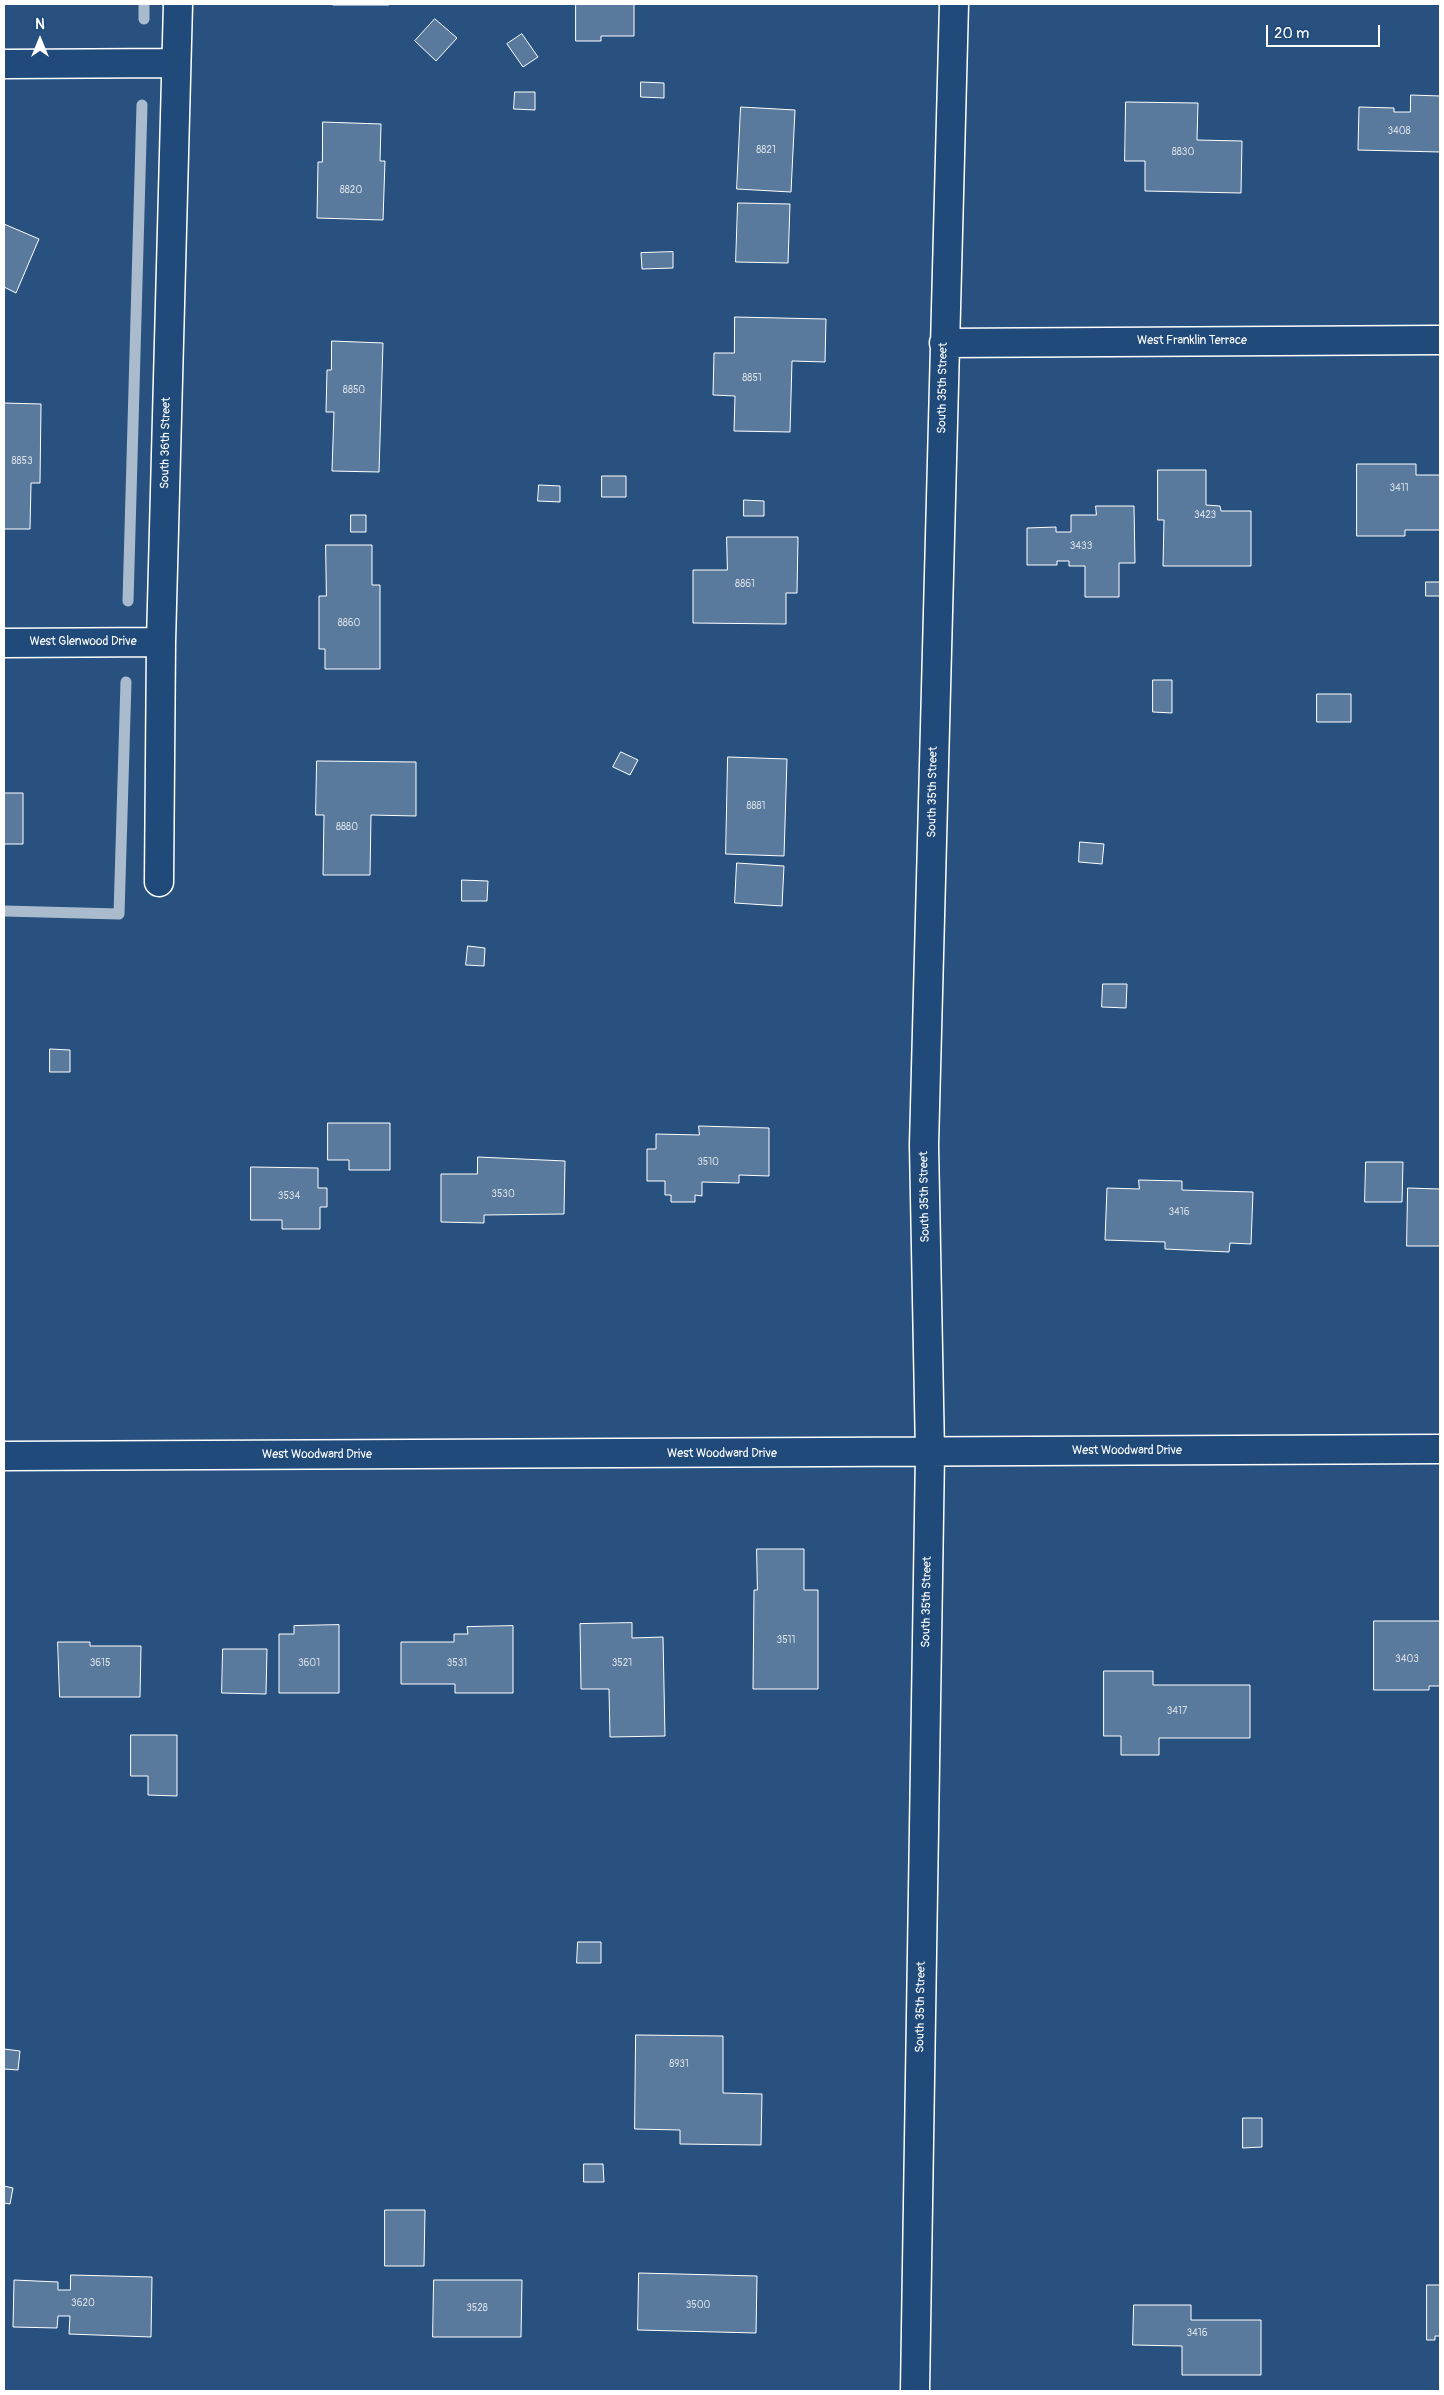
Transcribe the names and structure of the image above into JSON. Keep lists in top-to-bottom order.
{
  "streets": {
    "street": [
      "West Franklin Terrace",
      "South 35th Street",
      "South 36th Street",
      "West Glenwood Drive",
      "West Woodward Drive"
    ]
  },
  "crossings": [
    ["West Franklin Terrace", "South 35th Street"],
    ["South 35th Street", "West Woodward Drive"],
    ["South 36th Street", "West Glenwood Drive"]
  ],
  "house_numbers": [
    "3408",
    "8821",
    "8830",
    "8820",
    "8851",
    "8850",
    "8853",
    "3411",
    "3423",
    "3433",
    "8861",
    "8860",
    "8881",
    "8880",
    "3510",
    "3530",
    "3534",
    "3416",
    "3511",
    "3403",
    "3615",
    "3601",
    "3531",
    "3521",
    "3417",
    "8931",
    "3620",
    "3500",
    "3528",
    "3416"
  ],
  "scale_bar": "20 m",
  "north": "top"
}
